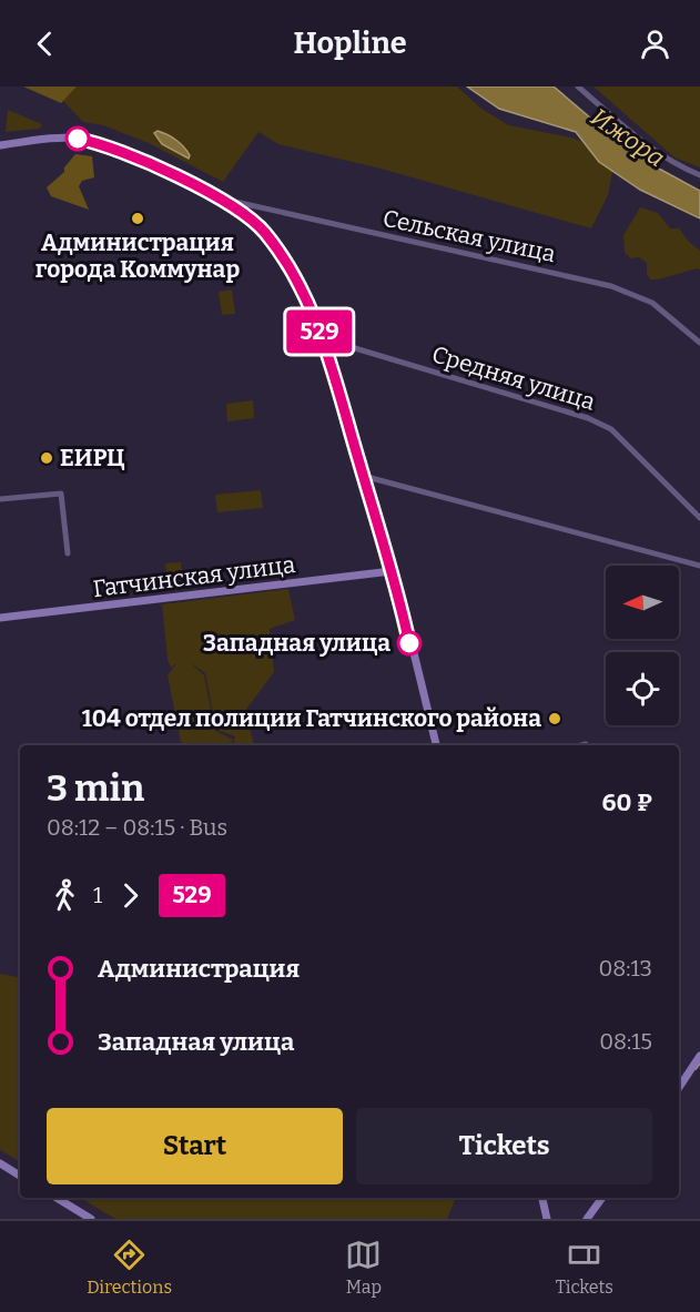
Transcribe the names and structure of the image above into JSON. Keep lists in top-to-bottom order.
{
  "streets": {
    "main road": ["Гатчинская улица"],
    "street": ["Сельская улица", "Средняя улица"]
  },
  "water": ["Ижора"],
  "places": [
    "Администрация города Коммунар",
    "ЕИРЦ",
    "Западная улица",
    "104 отдел полиции Гатчинского района"
  ],
  "lines": ["bus line 529"],
  "north": "left",
  "page": {
    "header": "Hopline",
    "on_map": "529",
    "heading": ["3 min", "08:12 – 08:15 · Bus", "60 ₽"],
    "legs": ["1", "529"],
    "list": [
      {
        "name": "Администрация",
        "value": "08:13"
      },
      {
        "name": "Западная улица",
        "value": "08:15"
      }
    ],
    "buttons": ["Start", "Tickets"],
    "tabs": ["Directions", "Map", "Tickets"]
  }
}
